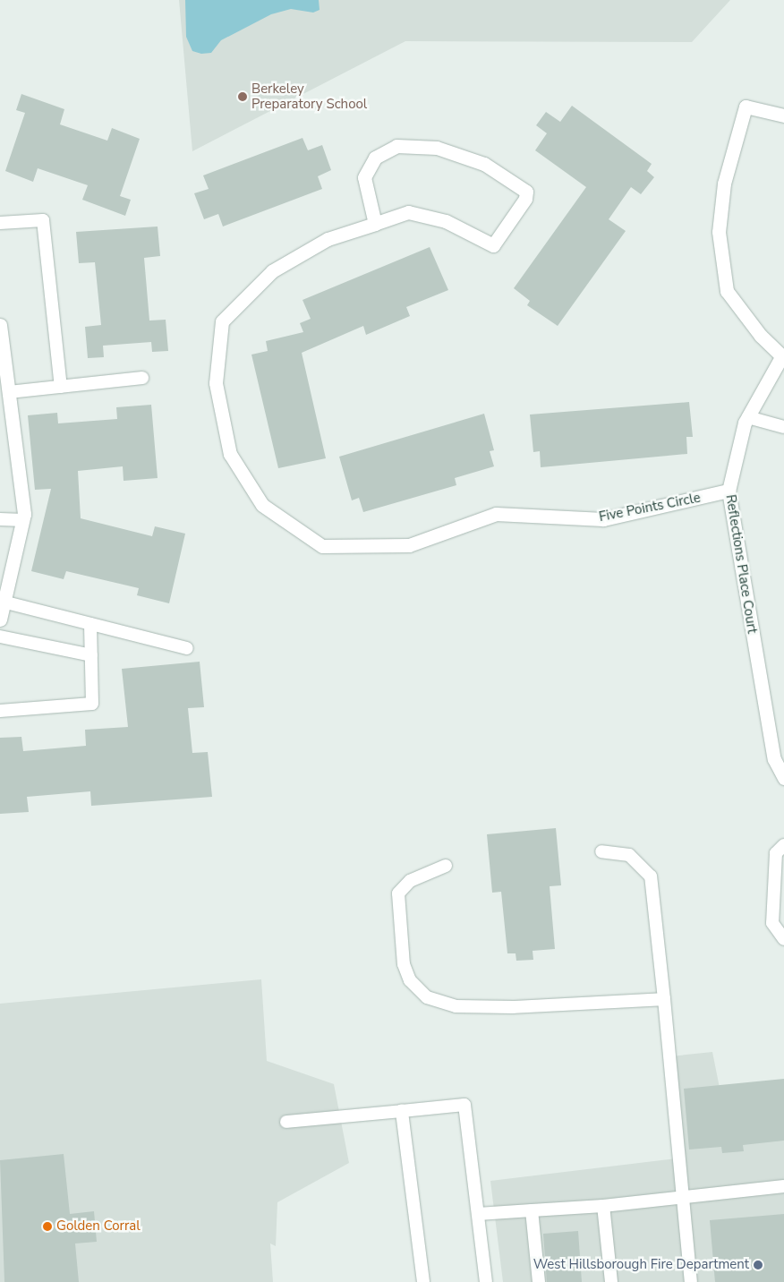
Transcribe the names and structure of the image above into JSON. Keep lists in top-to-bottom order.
{
  "streets": {
    "street": ["Five Points Circle", "Reflections Place Court"]
  },
  "crossings": [
    ["Five Points Circle", "Reflections Place Court"]
  ],
  "places": ["Berkeley Preparatory School", "Golden Corral", "West Hillsborough Fire Department"]
}
